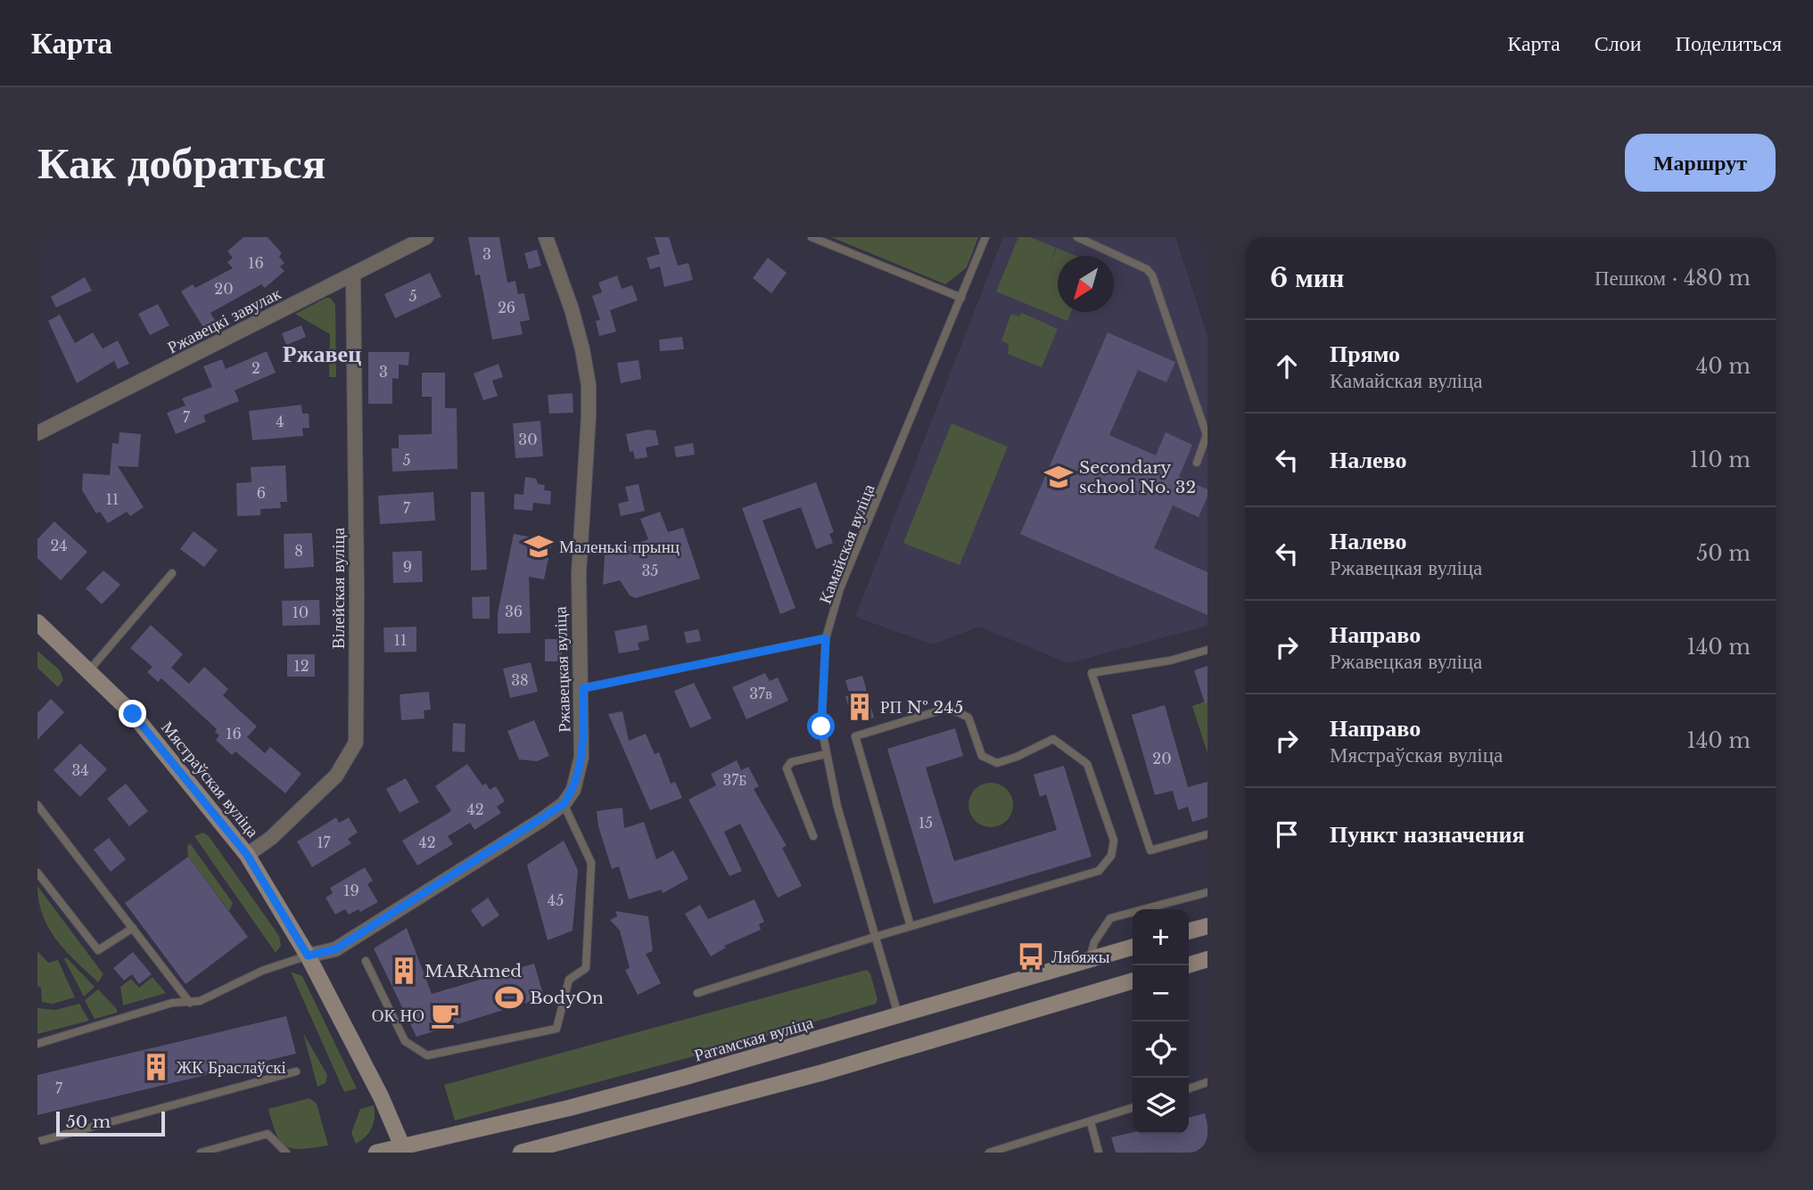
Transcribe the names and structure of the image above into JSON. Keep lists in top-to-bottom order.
{
  "streets": {
    "main road": ["Мястраўская вуліца", "Ратамская вуліца"],
    "street": ["Ржавецкі завулак", "Вілейская вуліца", "Ржавецкая вуліца"],
    "lane": ["Камайская вуліца"]
  },
  "crossings": [
    ["Ржавецкі завулак", "Вілейская вуліца"],
    ["Камайская вуліца", "Ратамская вуліца"],
    ["Вілейская вуліца", "Мястраўская вуліца"],
    ["Мястраўская вуліца", "Ратамская вуліца"]
  ],
  "districts": ["Ржавец"],
  "places": {
    "school or university": ["Secondary school No. 32", "Маленькі прынц"],
    "building": ["РП № 245", "MARAmed", "ЖК Браслаўскі"],
    "bus stop": ["Лябяжы"],
    "sports": ["BodyOn"],
    "cafe": ["ОК НО"]
  },
  "house_numbers": [
    "3",
    "16",
    "20",
    "5",
    "26",
    "2",
    "3",
    "7",
    "4",
    "30",
    "5",
    "6",
    "11",
    "7",
    "24",
    "8",
    "9",
    "35",
    "36",
    "10",
    "11",
    "12",
    "38",
    "37в",
    "16",
    "20",
    "34",
    "37Б",
    "42",
    "15",
    "17",
    "42",
    "19",
    "45",
    "7"
  ],
  "scale_bar": "50 m",
  "north": "bottom left",
  "page": {
    "header": "Карта",
    "nav": ["Карта", "Слои", "Поделиться"],
    "buttons": "Маршрут",
    "title": "Как добраться",
    "heading": ["6 мин", "Пешком · 480 m"],
    "list": [
      ["Прямо", "Камайская вуліца", "40 m"],
      ["Налево", "110 m"],
      ["Налево", "Ржавецкая вуліца", "50 m"],
      ["Направо", "Ржавецкая вуліца", "140 m"],
      ["Направо", "Мястраўская вуліца", "140 m"],
      "Пункт назначения"
    ],
    "map_buttons": ["+", "−"],
    "scale": "50 m"
  }
}
